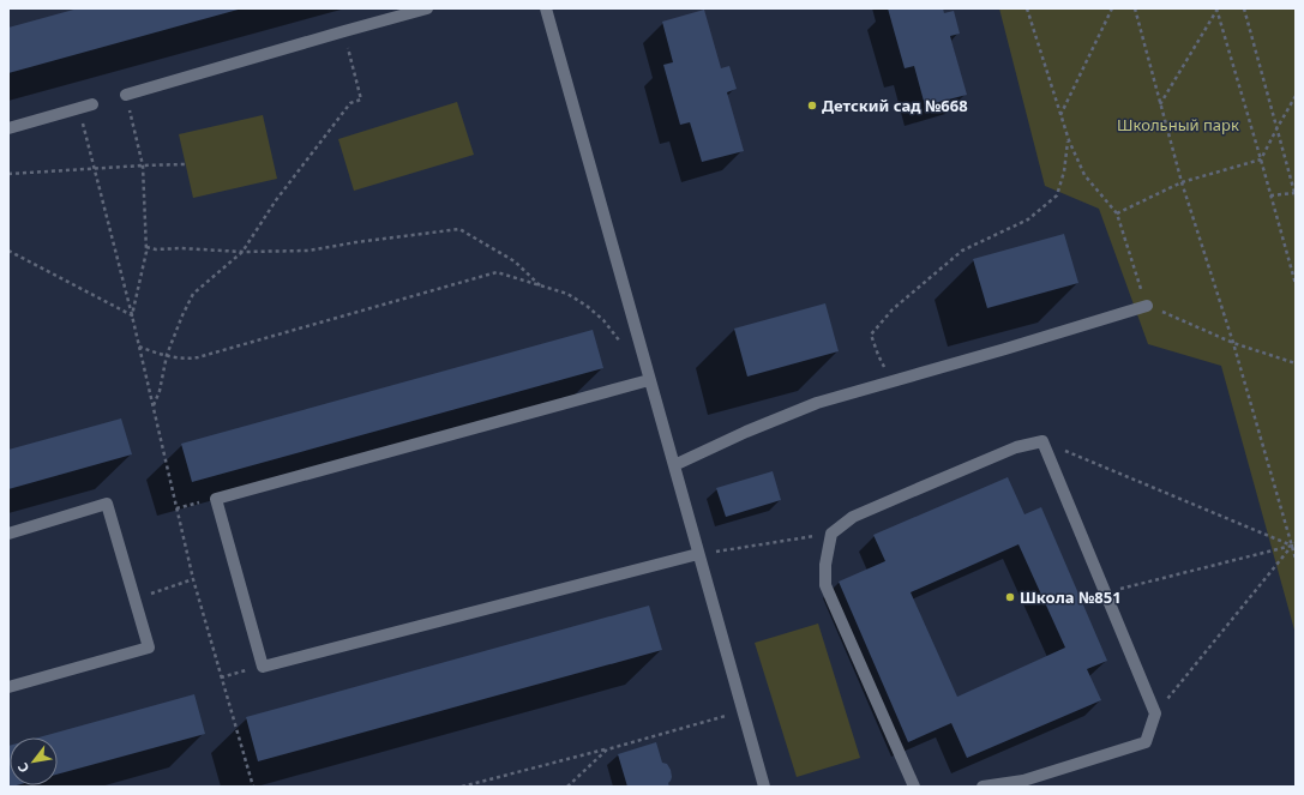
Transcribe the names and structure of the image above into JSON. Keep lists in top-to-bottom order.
{
  "parks": ["Школьный парк"],
  "places": ["Детский сад №668", "Школа №851"],
  "north": "bottom left"
}
